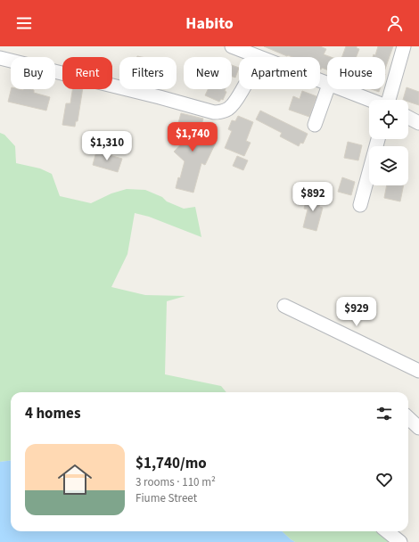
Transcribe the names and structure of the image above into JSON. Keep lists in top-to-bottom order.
{
  "page": {
    "header": "Habito",
    "chip": [
      "Buy",
      "Rent",
      "Filters",
      "New",
      "Apartment",
      "House"
    ],
    "price": [
      "$1,740",
      "$1,310",
      "$892",
      "$929"
    ],
    "heading": "4 homes",
    "list": [
      {
        "name": "$1,740/mo",
        "note": "3 rooms · 110 m² · Fiume Street"
      }
    ]
  }
}
